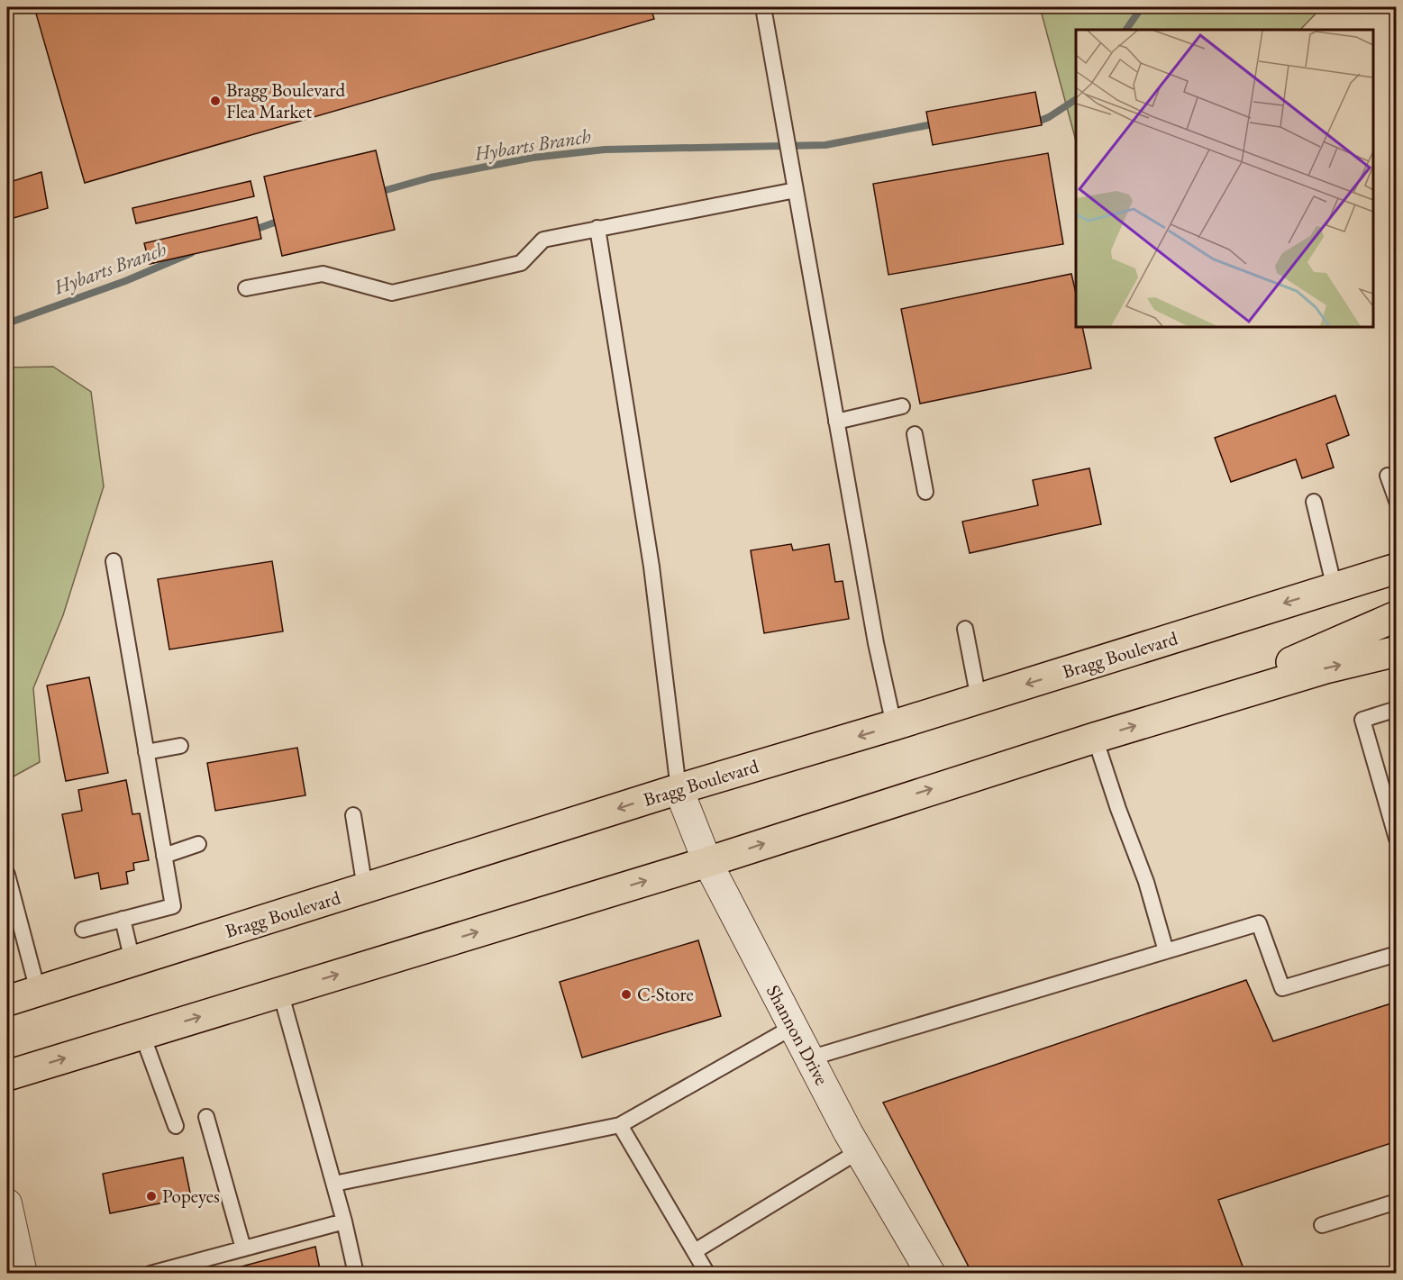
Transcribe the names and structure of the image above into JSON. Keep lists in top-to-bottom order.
{
  "streets": {
    "main road": ["Bragg Boulevard"],
    "street": ["Shannon Drive"]
  },
  "crossings": [
    ["Bragg Boulevard", "Shannon Drive"]
  ],
  "water": ["Hybarts Branch"],
  "places": ["Bragg Boulevard Flea Market", "C-Store", "Popeyes"]
}
